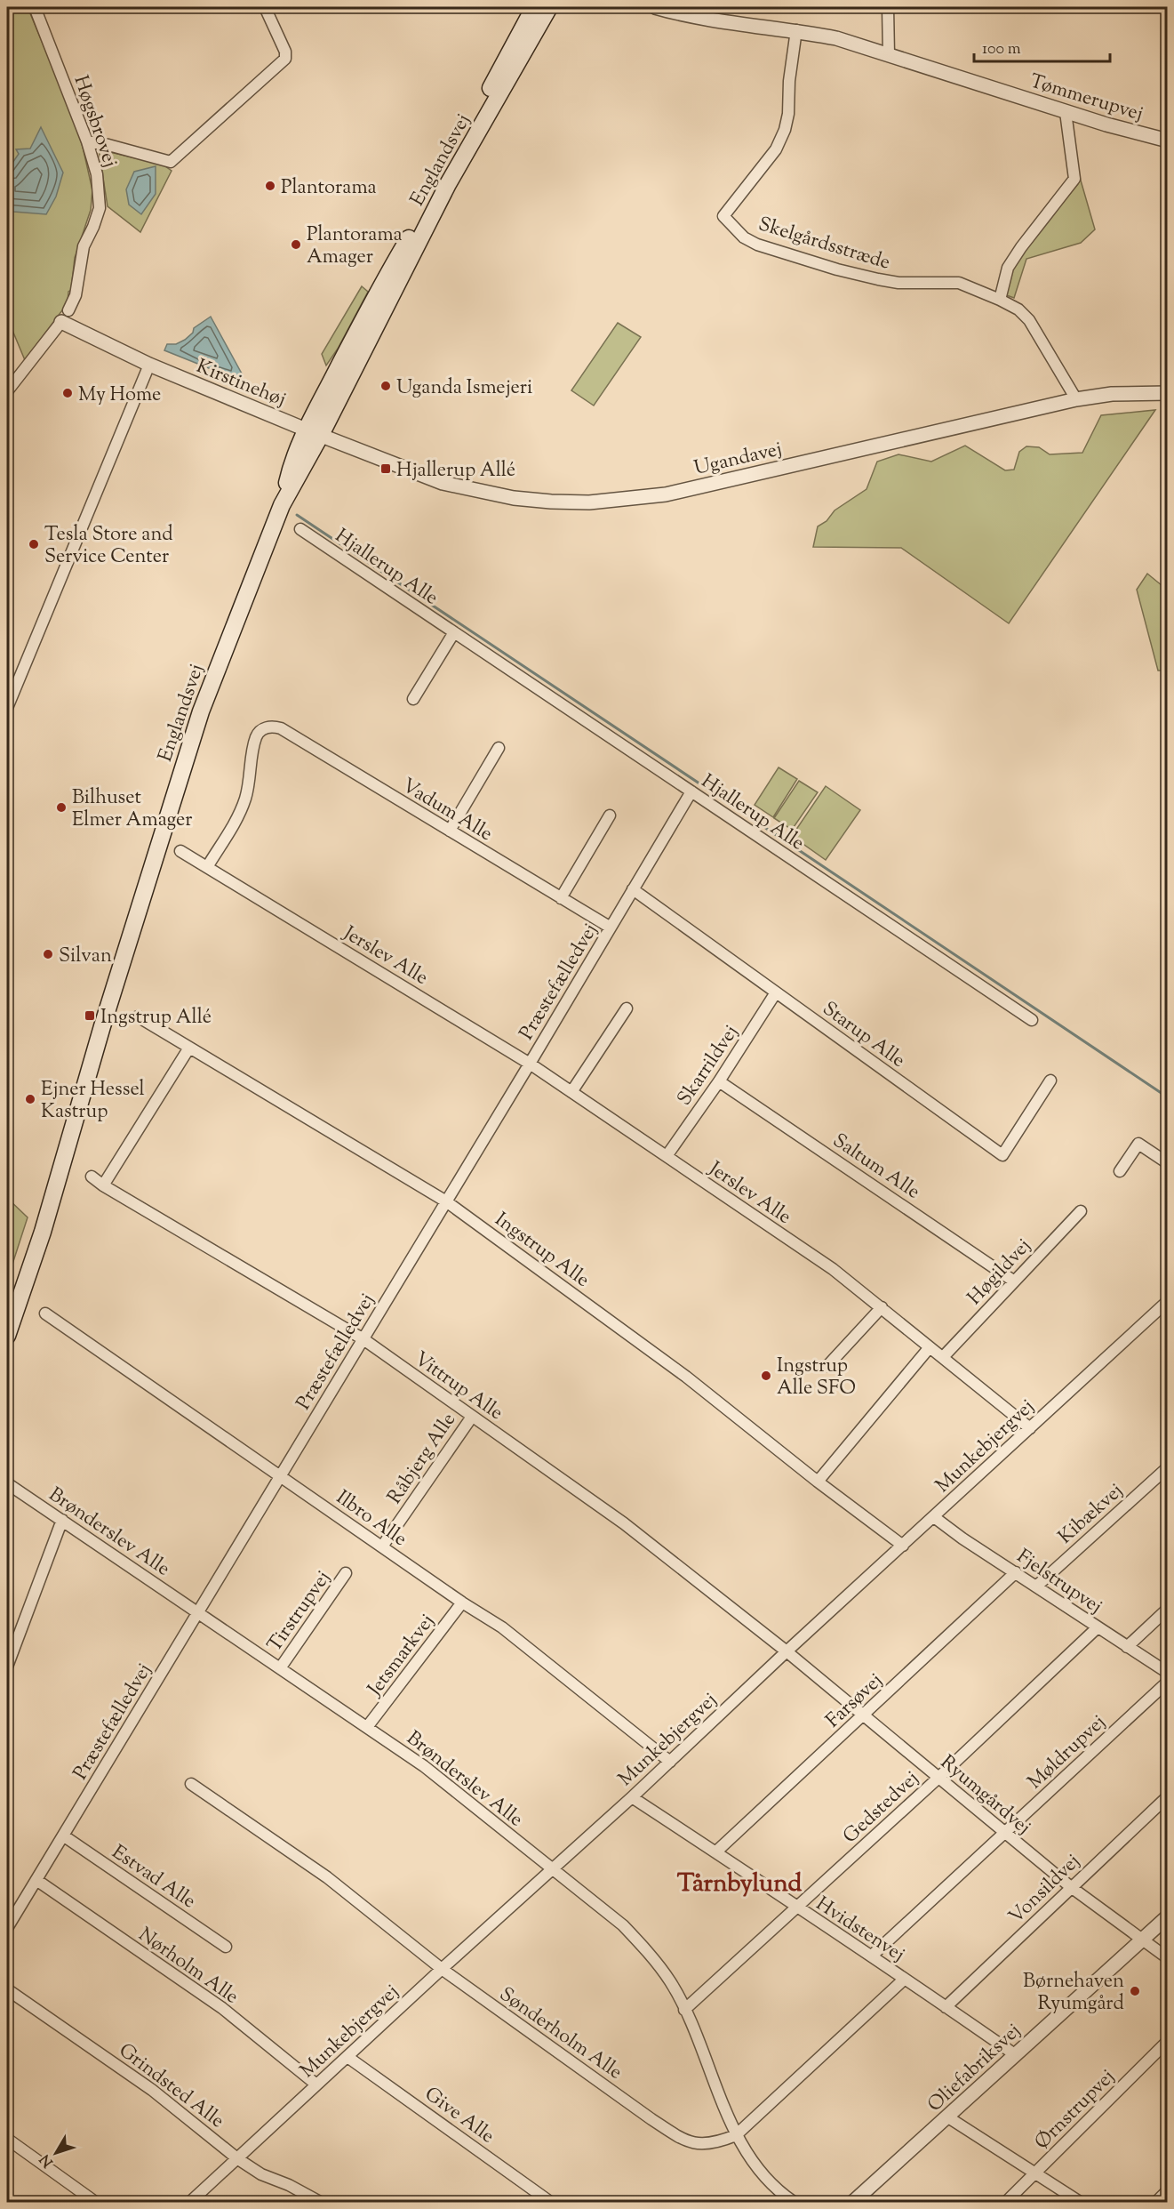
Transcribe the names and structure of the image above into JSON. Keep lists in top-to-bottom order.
{
  "streets": {
    "main road": ["Englandsvej"],
    "street": [
      "Tømmerupvej",
      "Høgsbrovej",
      "Skelgårdsstræde",
      "Kirstinehøj",
      "Ugandavej",
      "Hjallerup Alle",
      "Vadum Alle",
      "Jerslev Alle",
      "Præstefælledvej",
      "Starup Alle",
      "Skarrildvej",
      "Saltum Alle",
      "Ingstrup Alle",
      "Høgildvej",
      "Vittrup Alle",
      "Munkebjergvej",
      "Råbjerg Alle",
      "Kibækvej",
      "Ilbro Alle",
      "Brønderslev Alle",
      "Fjelstrupvej",
      "Tirstrupvej",
      "Jetsmarkvej",
      "Farsøvej",
      "Møldrupvej",
      "Ryumgårdvej",
      "Gedstedvej",
      "Estvad Alle",
      "Vonsildvej",
      "Hvidstenvej",
      "Nørholm Alle",
      "Sønderholm Alle",
      "Oliefabriksvej",
      "Grindsted Alle",
      "Ørnstrupvej",
      "Give Alle"
    ]
  },
  "crossings": [
    ["Tømmerupvej", "Skelgårdsstræde"],
    ["Høgsbrovej", "Kirstinehøj"],
    ["Englandsvej", "Kirstinehøj"],
    ["Englandsvej", "Ugandavej"],
    ["Skelgårdsstræde", "Ugandavej"],
    ["Kirstinehøj", "Ugandavej"],
    ["Hjallerup Alle", "Præstefælledvej"],
    ["Vadum Alle", "Jerslev Alle"],
    ["Vadum Alle", "Præstefælledvej"],
    ["Jerslev Alle", "Præstefælledvej"],
    ["Jerslev Alle", "Skarrildvej"],
    ["Jerslev Alle", "Høgildvej"],
    ["Jerslev Alle", "Munkebjergvej"],
    ["Præstefælledvej", "Starup Alle"],
    ["Præstefælledvej", "Ingstrup Alle"],
    ["Præstefælledvej", "Vittrup Alle"],
    ["Præstefælledvej", "Ilbro Alle"],
    ["Præstefælledvej", "Brønderslev Alle"],
    ["Præstefælledvej", "Estvad Alle"],
    ["Præstefælledvej", "Nørholm Alle"],
    ["Starup Alle", "Skarrildvej"],
    ["Skarrildvej", "Saltum Alle"],
    ["Saltum Alle", "Høgildvej"],
    ["Ingstrup Alle", "Munkebjergvej"],
    ["Vittrup Alle", "Munkebjergvej"],
    ["Vittrup Alle", "Råbjerg Alle"],
    ["Vittrup Alle", "Ryumgårdvej"],
    ["Munkebjergvej", "Ilbro Alle"],
    ["Munkebjergvej", "Brønderslev Alle"],
    ["Munkebjergvej", "Fjelstrupvej"],
    ["Munkebjergvej", "Ryumgårdvej"],
    ["Munkebjergvej", "Hvidstenvej"],
    ["Munkebjergvej", "Nørholm Alle"],
    ["Munkebjergvej", "Sønderholm Alle"],
    ["Munkebjergvej", "Grindsted Alle"],
    ["Munkebjergvej", "Give Alle"],
    ["Råbjerg Alle", "Ilbro Alle"],
    ["Kibækvej", "Fjelstrupvej"],
    ["Ilbro Alle", "Jetsmarkvej"],
    ["Brønderslev Alle", "Tirstrupvej"],
    ["Brønderslev Alle", "Jetsmarkvej"],
    ["Brønderslev Alle", "Gedstedvej"],
    ["Brønderslev Alle", "Sønderholm Alle"],
    ["Fjelstrupvej", "Farsøvej"],
    ["Fjelstrupvej", "Gedstedvej"],
    ["Farsøvej", "Ryumgårdvej"],
    ["Farsøvej", "Hvidstenvej"],
    ["Møldrupvej", "Ryumgårdvej"],
    ["Møldrupvej", "Hvidstenvej"],
    ["Ryumgårdvej", "Gedstedvej"],
    ["Ryumgårdvej", "Vonsildvej"],
    ["Ryumgårdvej", "Oliefabriksvej"],
    ["Gedstedvej", "Hvidstenvej"],
    ["Vonsildvej", "Hvidstenvej"],
    ["Hvidstenvej", "Sønderholm Alle"],
    ["Hvidstenvej", "Oliefabriksvej"]
  ],
  "districts": ["Tårnbylund"],
  "places": {
    "other": [
      "Plantorama",
      "Plantorama Amager",
      "Uganda Ismejeri",
      "My Home",
      "Tesla Store and Service Center",
      "Bilhuset Elmer Amager",
      "Silvan",
      "Ejner Hessel Kastrup",
      "Ingstrup Alle SFO",
      "Børnehaven Ryumgård"
    ],
    "transit": ["Hjallerup Allé", "Ingstrup Allé"]
  },
  "scale_bar": "100 m",
  "north": "bottom left"
}
